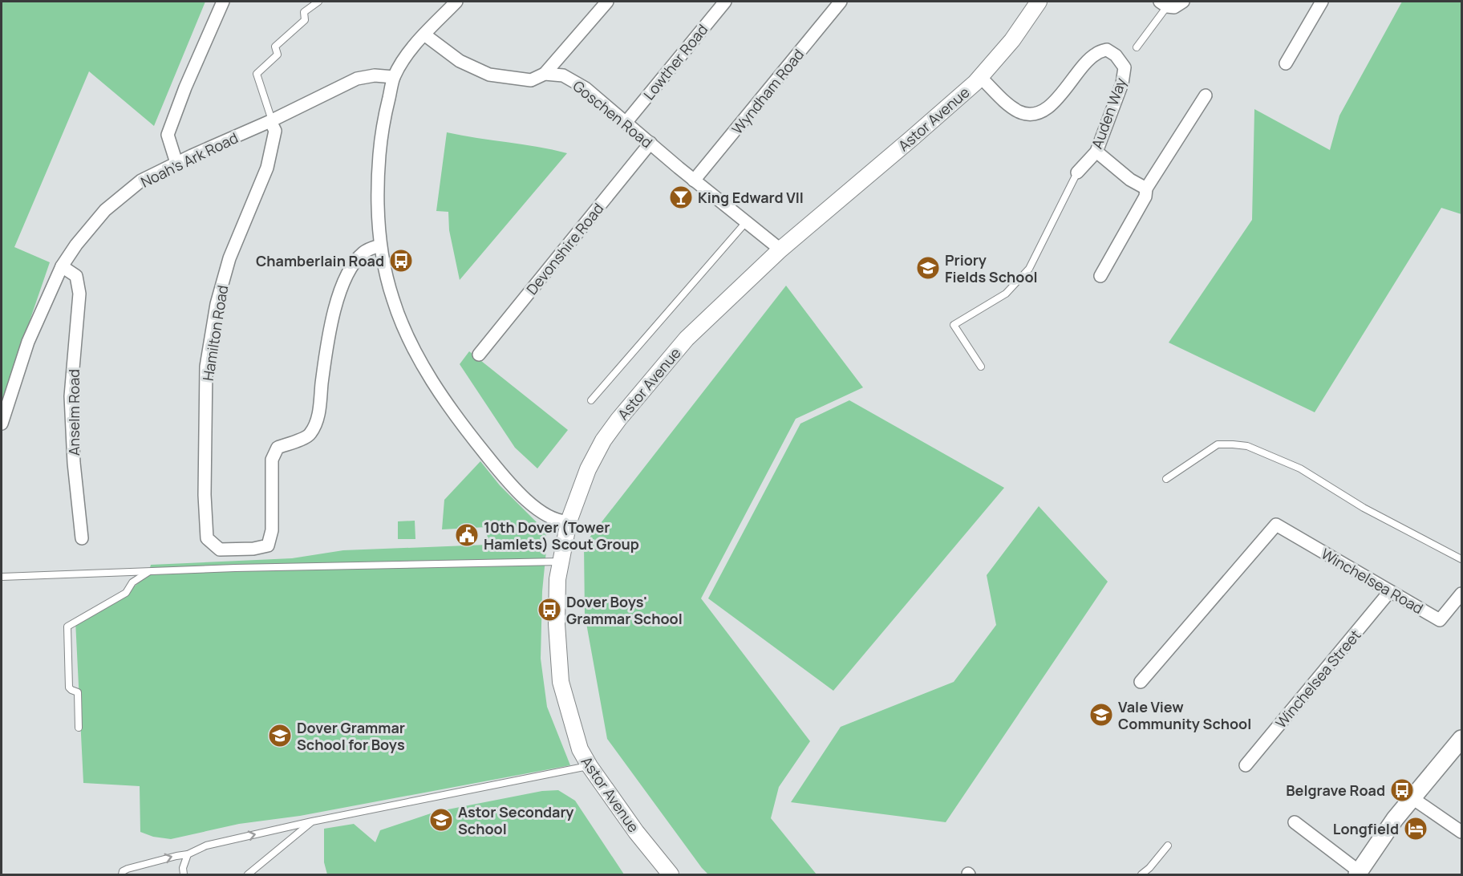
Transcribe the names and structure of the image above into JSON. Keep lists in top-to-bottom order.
{
  "streets": {
    "street": [
      "Lowther Road",
      "Wyndham Road",
      "Auden Way",
      "Goschen Road",
      "Astor Avenue",
      "Noah's Ark Road",
      "Devonshire Road",
      "Hamilton Road",
      "Anselm Road",
      "Winchelsea Road",
      "Winchelsea Street"
    ]
  },
  "crossings": [
    ["Lowther Road", "Goschen Road"],
    ["Wyndham Road", "Goschen Road"],
    ["Auden Way", "Astor Avenue"],
    ["Goschen Road", "Astor Avenue"],
    ["Goschen Road", "Devonshire Road"],
    ["Noah's Ark Road", "Hamilton Road"],
    ["Noah's Ark Road", "Anselm Road"],
    ["Winchelsea Road", "Winchelsea Street"]
  ],
  "places": {
    "bar": ["King Edward VII"],
    "bus stop": ["Chamberlain Road", "Dover Boys' Grammar School", "Belgrave Road"],
    "school or university": [
      "Priory Fields School",
      "Vale View Community School",
      "Dover Grammar School for Boys",
      "Astor Secondary School"
    ],
    "public building": ["10th Dover (Tower Hamlets) Scout Group"],
    "hotel": ["Longfield"]
  }
}
